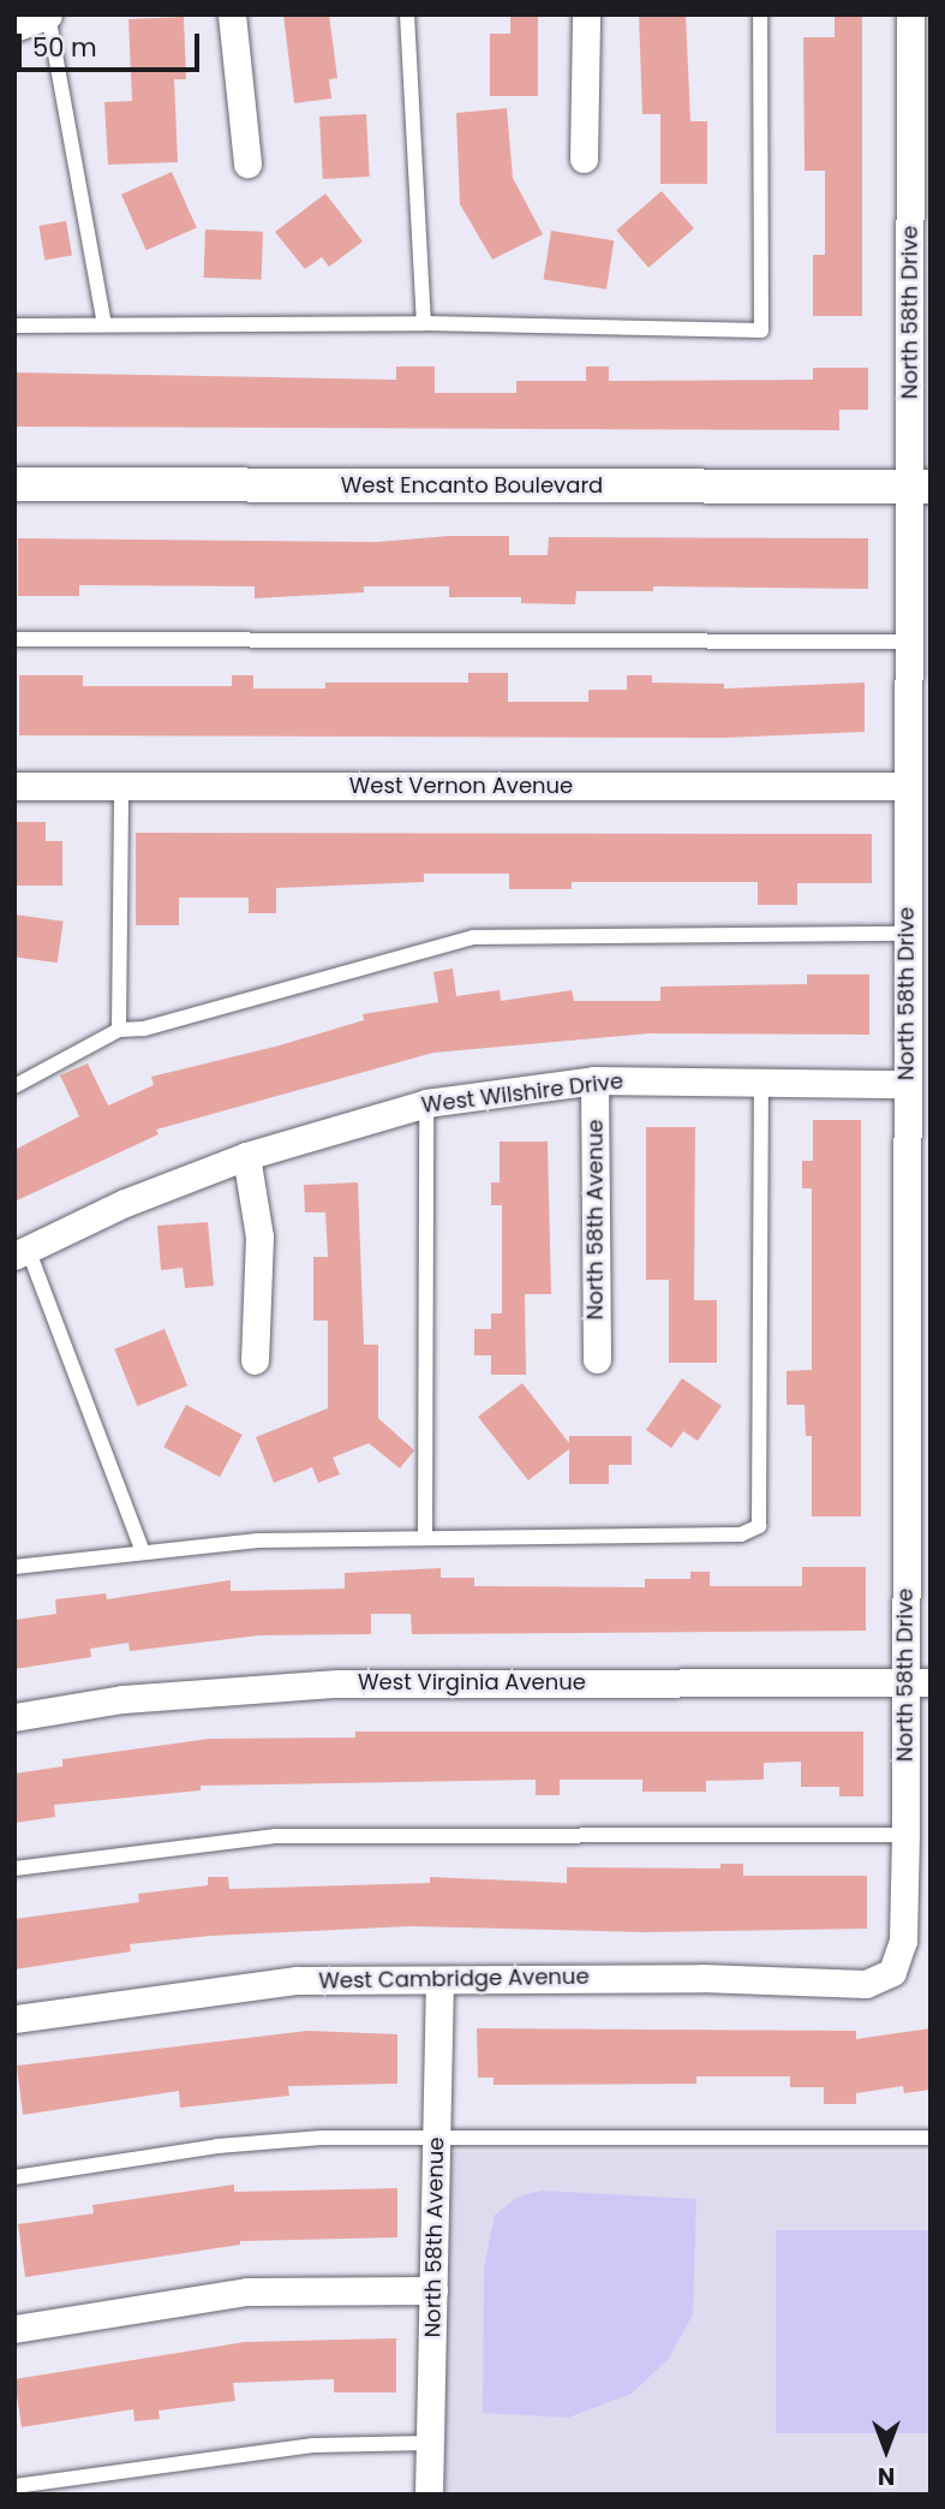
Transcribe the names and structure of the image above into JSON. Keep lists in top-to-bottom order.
{
  "streets": {
    "street": [
      "North 58th Drive",
      "West Encanto Boulevard",
      "West Vernon Avenue",
      "West Wilshire Drive",
      "North 58th Avenue",
      "West Virginia Avenue",
      "West Cambridge Avenue"
    ]
  },
  "crossings": [
    ["North 58th Drive", "West Encanto Boulevard"],
    ["North 58th Drive", "West Vernon Avenue"],
    ["North 58th Drive", "West Wilshire Drive"],
    ["North 58th Drive", "West Virginia Avenue"],
    ["North 58th Drive", "West Cambridge Avenue"],
    ["West Wilshire Drive", "North 58th Avenue"],
    ["North 58th Avenue", "West Cambridge Avenue"]
  ],
  "scale_bar": "50 m",
  "north": "bottom"
}
